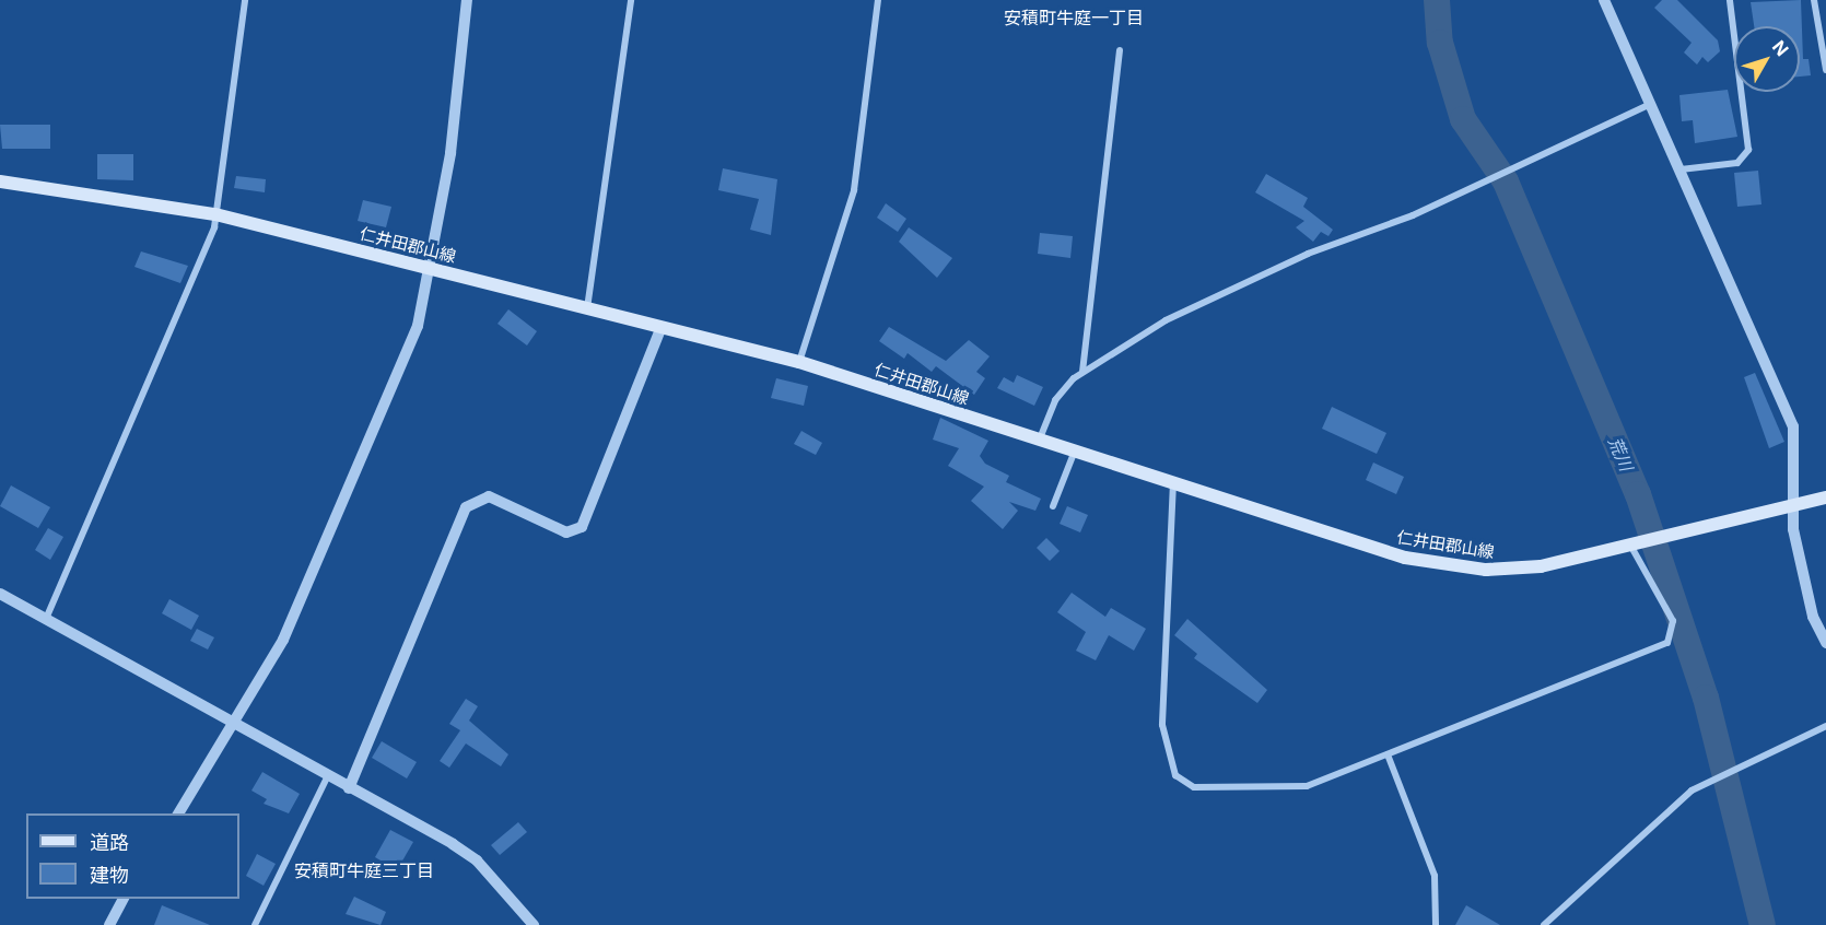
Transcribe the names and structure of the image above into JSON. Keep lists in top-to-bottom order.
{
  "streets": {
    "main road": ["仁井田郡山線"]
  },
  "districts": ["安積町牛庭一丁目", "安積町牛庭三丁目"],
  "water": ["荒川"],
  "legend": ["道路", "建物"],
  "north": "top right"
}
